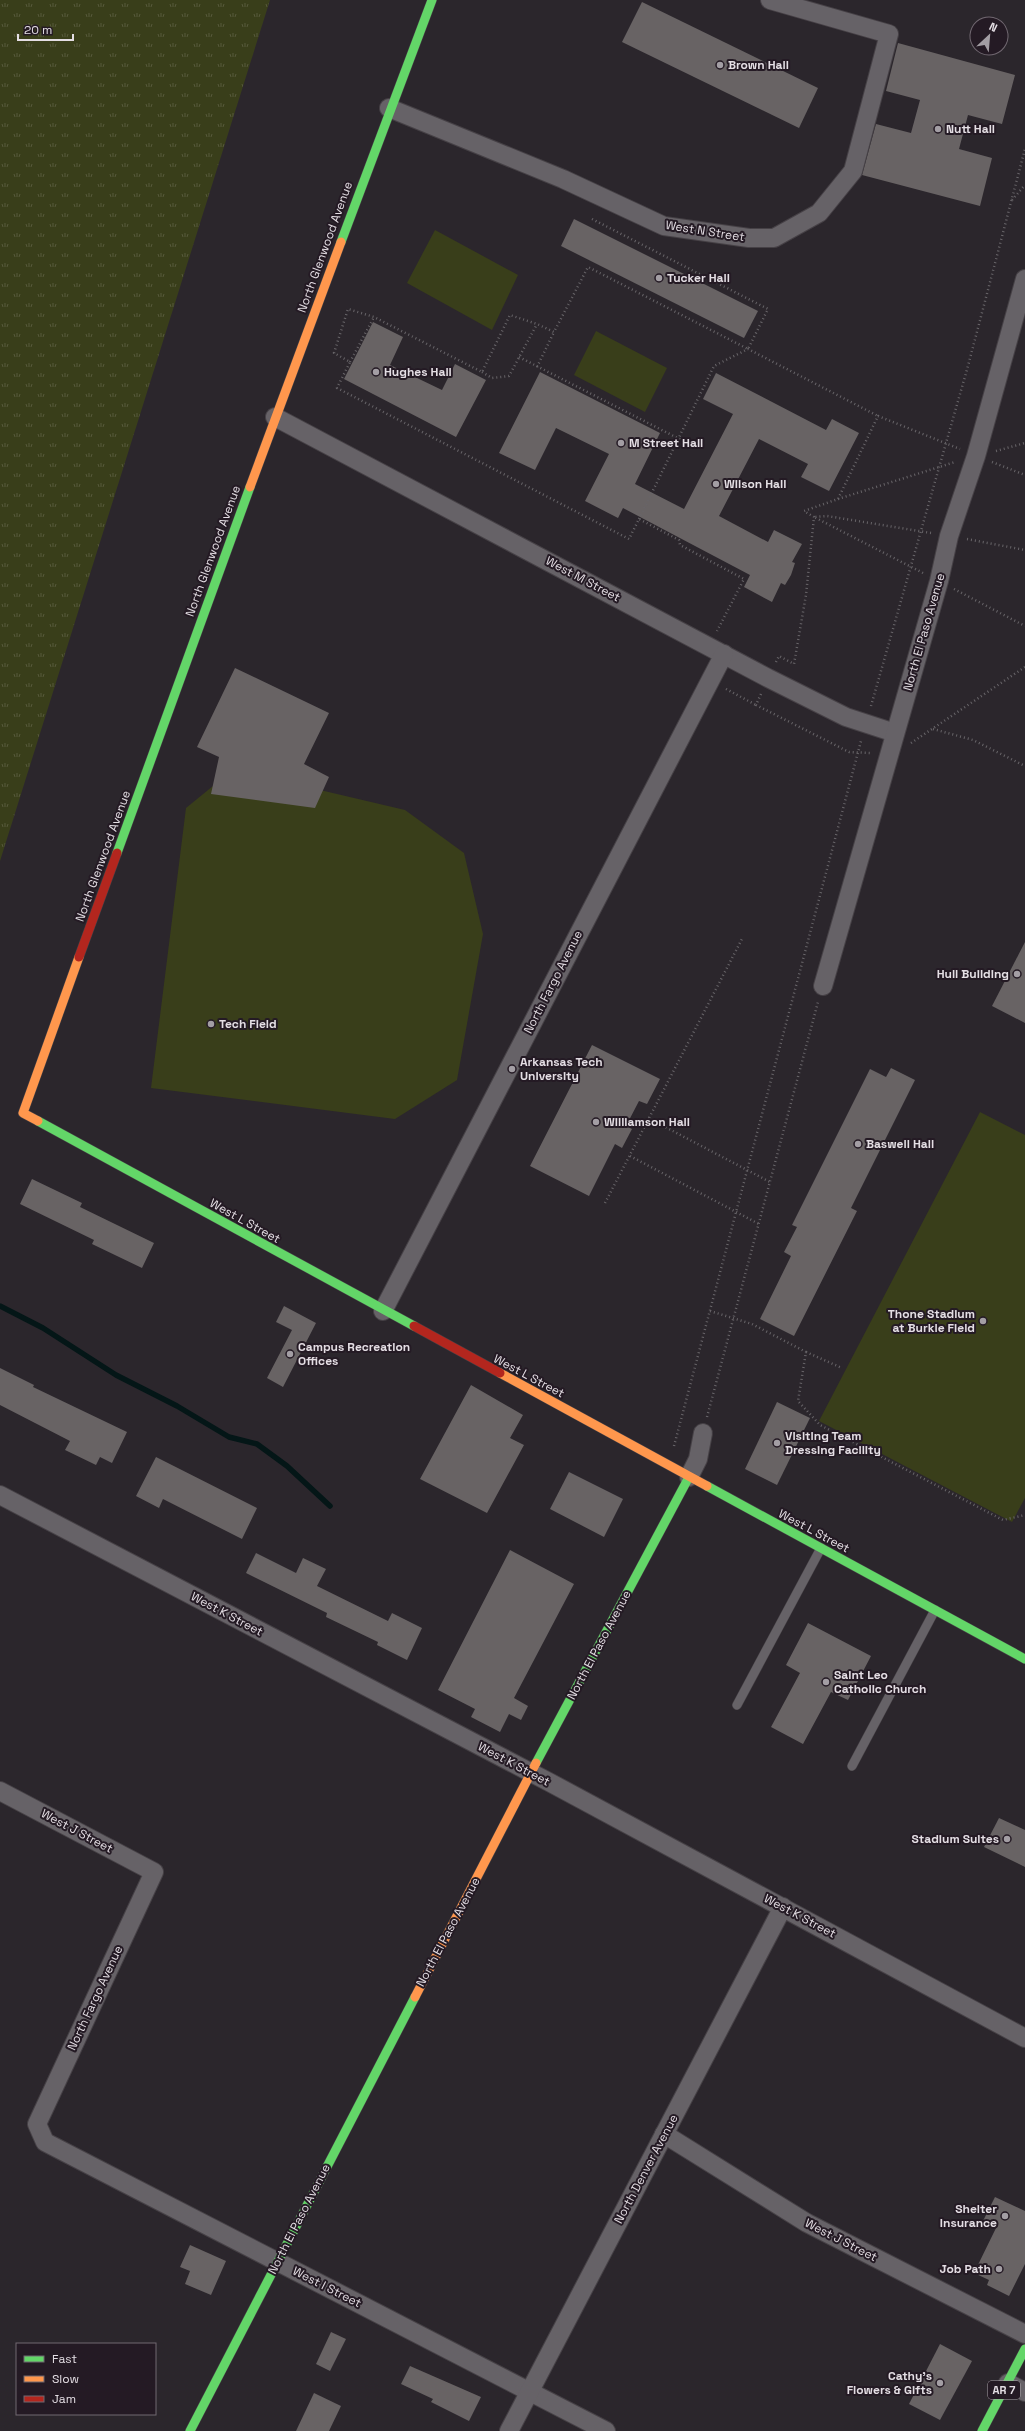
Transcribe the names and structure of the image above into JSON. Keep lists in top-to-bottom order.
{
  "streets": {
    "main road": [
      "North Glenwood Avenue",
      "North El Paso Avenue",
      "West L Street",
      "AR 7"
    ],
    "street": [
      "West N Street",
      "West M Street",
      "North Fargo Avenue",
      "West K Street",
      "West J Street",
      "North Denver Avenue",
      "West I Street"
    ]
  },
  "crossings": [
    ["West N Street", "North Glenwood Avenue"],
    ["North Glenwood Avenue", "West M Street"],
    ["North Glenwood Avenue", "West L Street"],
    ["West M Street", "North El Paso Avenue"],
    ["West M Street", "North Fargo Avenue"],
    ["North El Paso Avenue", "West L Street"],
    ["North El Paso Avenue", "West K Street"],
    ["North El Paso Avenue", "West I Street"],
    ["North Fargo Avenue", "West L Street"],
    ["North Fargo Avenue", "West J Street"],
    ["North Fargo Avenue", "West I Street"],
    ["West K Street", "North Denver Avenue"],
    ["West J Street", "North Denver Avenue"],
    ["North Denver Avenue", "West I Street"]
  ],
  "places": [
    "Brown Hall",
    "Nutt Hall",
    "Tucker Hall",
    "Hughes Hall",
    "M Street Hall",
    "Wilson Hall",
    "Hull Building",
    "Tech Field",
    "Arkansas Tech University",
    "Williamson Hall",
    "Baswell Hall",
    "Thone Stadium at Burkle Field",
    "Campus Recreation Offices",
    "Visiting Team Dressing Facility",
    "Saint Leo Catholic Church",
    "Stadium Suites",
    "Shelter Insurance",
    "Job Path",
    "Cathy's Flowers & Gifts"
  ],
  "legend": ["Fast", "Slow", "Jam"],
  "scale_bar": "20 m",
  "north": "top right"
}
